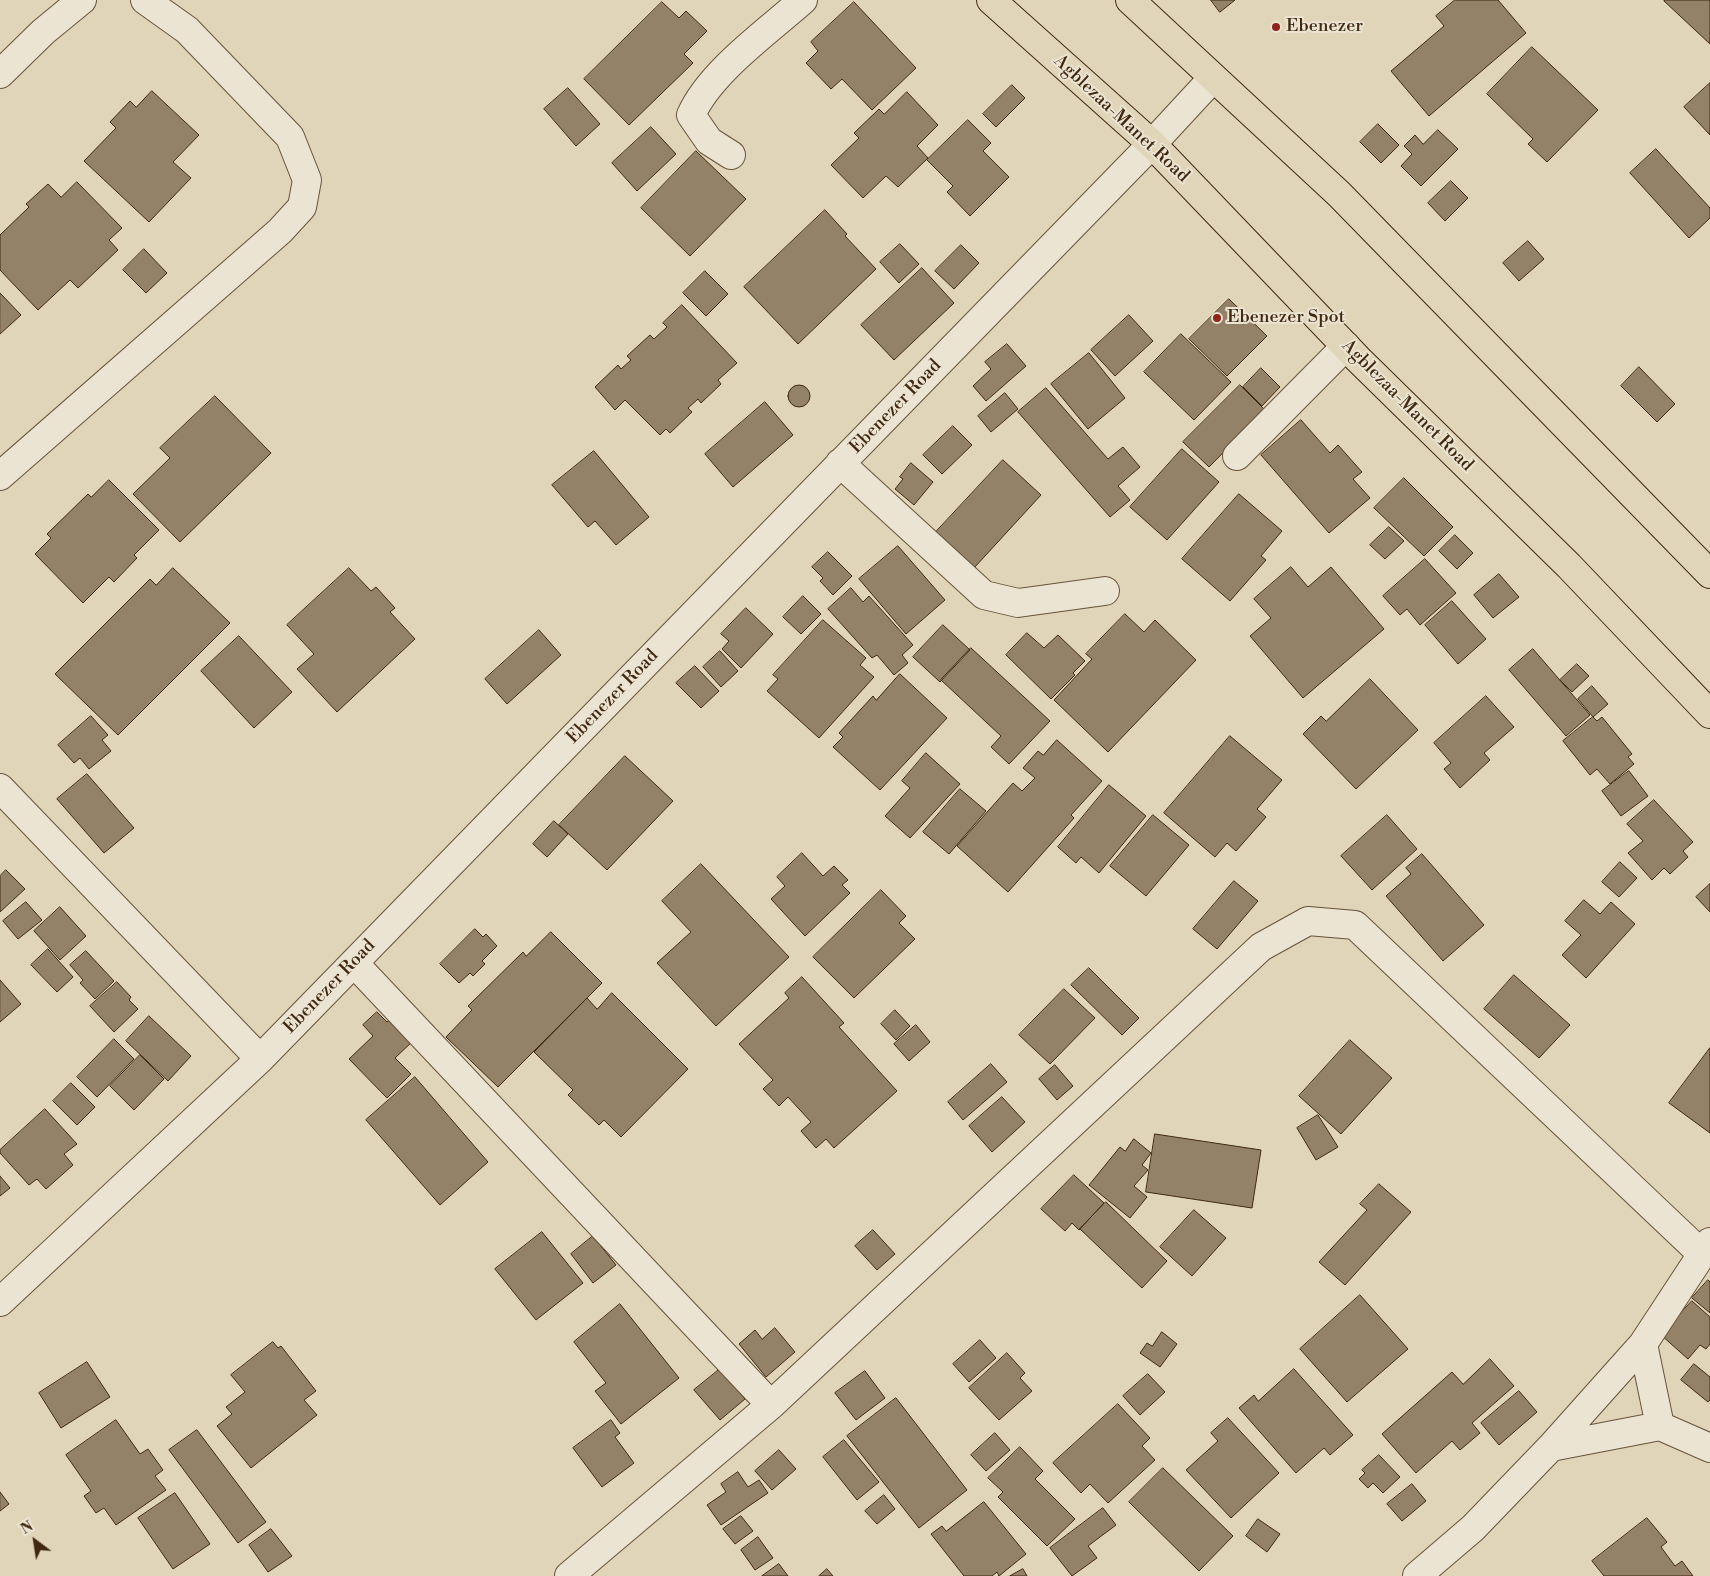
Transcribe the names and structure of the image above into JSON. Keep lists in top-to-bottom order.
{
  "streets": {
    "main road": ["Agblezaa-Manet Road"],
    "street": ["Ebenezer Road"]
  },
  "crossings": [
    ["Agblezaa-Manet Road", "Ebenezer Road"]
  ],
  "places": ["Ebenezer", "Ebenezer Spot"],
  "north": "top left"
}
